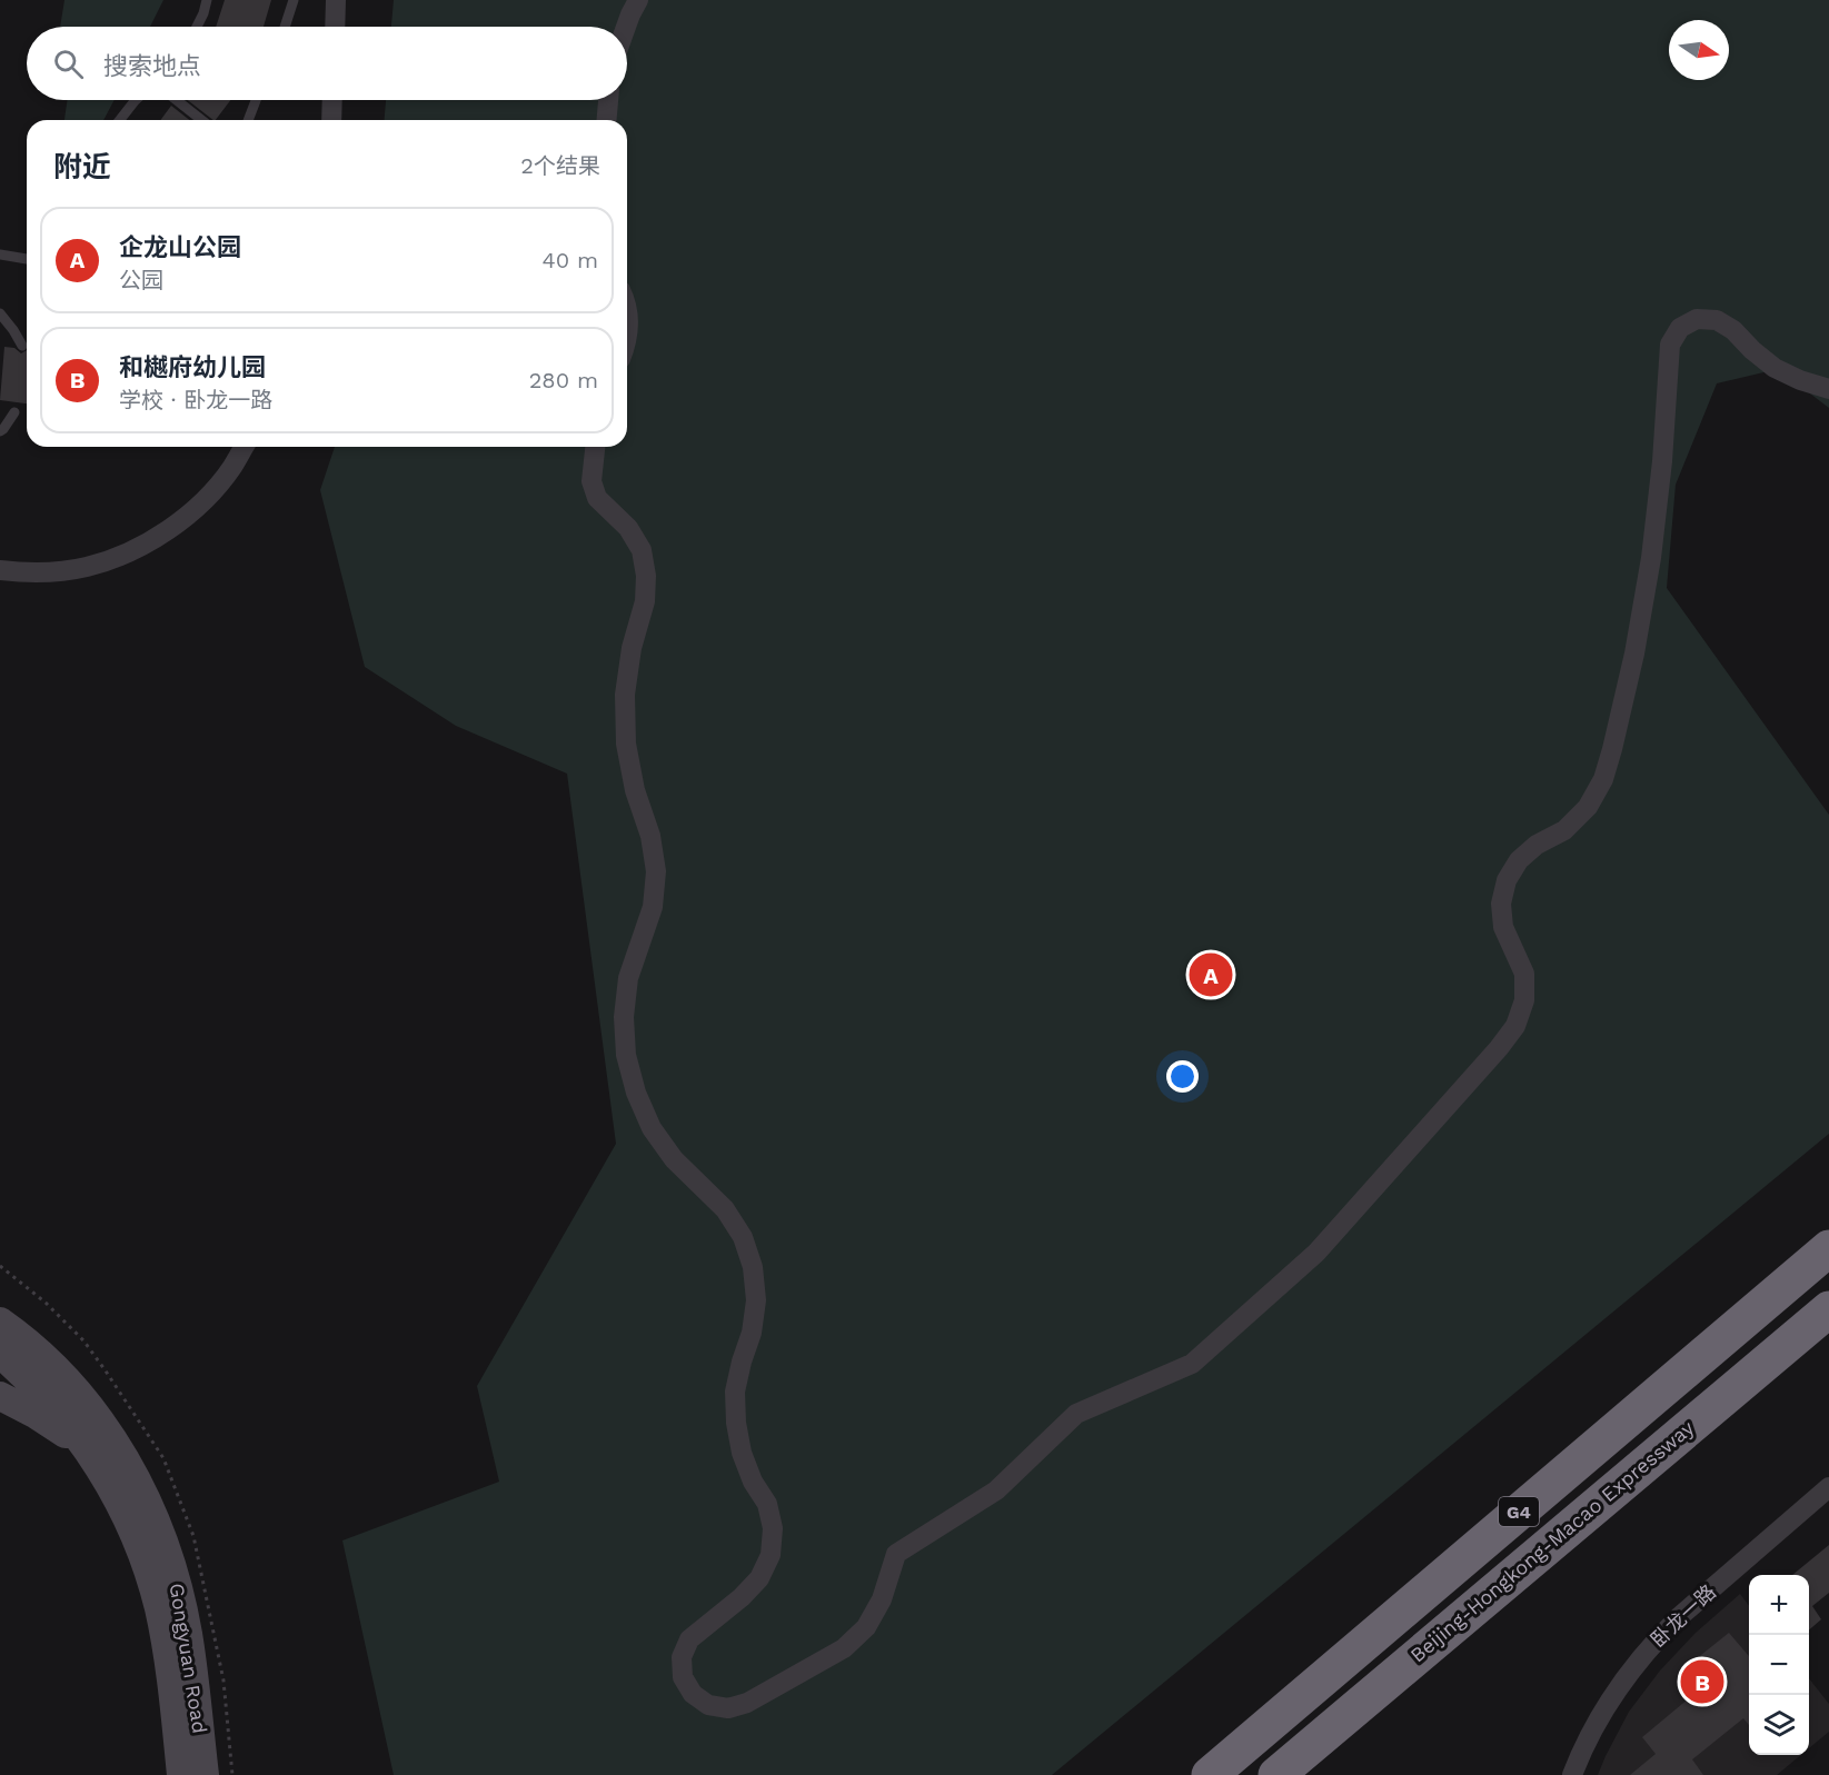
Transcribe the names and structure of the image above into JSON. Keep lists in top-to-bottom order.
{
  "streets": {
    "highway": ["G4", "Beijing-Hongkong-Macao Expressway"],
    "main road": ["Gongyuan Road"],
    "street": ["卧龙一路"]
  },
  "north": "right",
  "page": {
    "search": "搜索地点",
    "heading": ["附近", "2个结果"],
    "list": [
      {
        "mark": "A",
        "name": "企龙山公园",
        "note": "公园",
        "value": "40 m"
      },
      {
        "mark": "B",
        "name": "和樾府幼儿园",
        "note": "学校 · 卧龙一路",
        "value": "280 m"
      }
    ],
    "pins": ["A", "B"],
    "map_buttons": ["+", "−"]
  }
}
